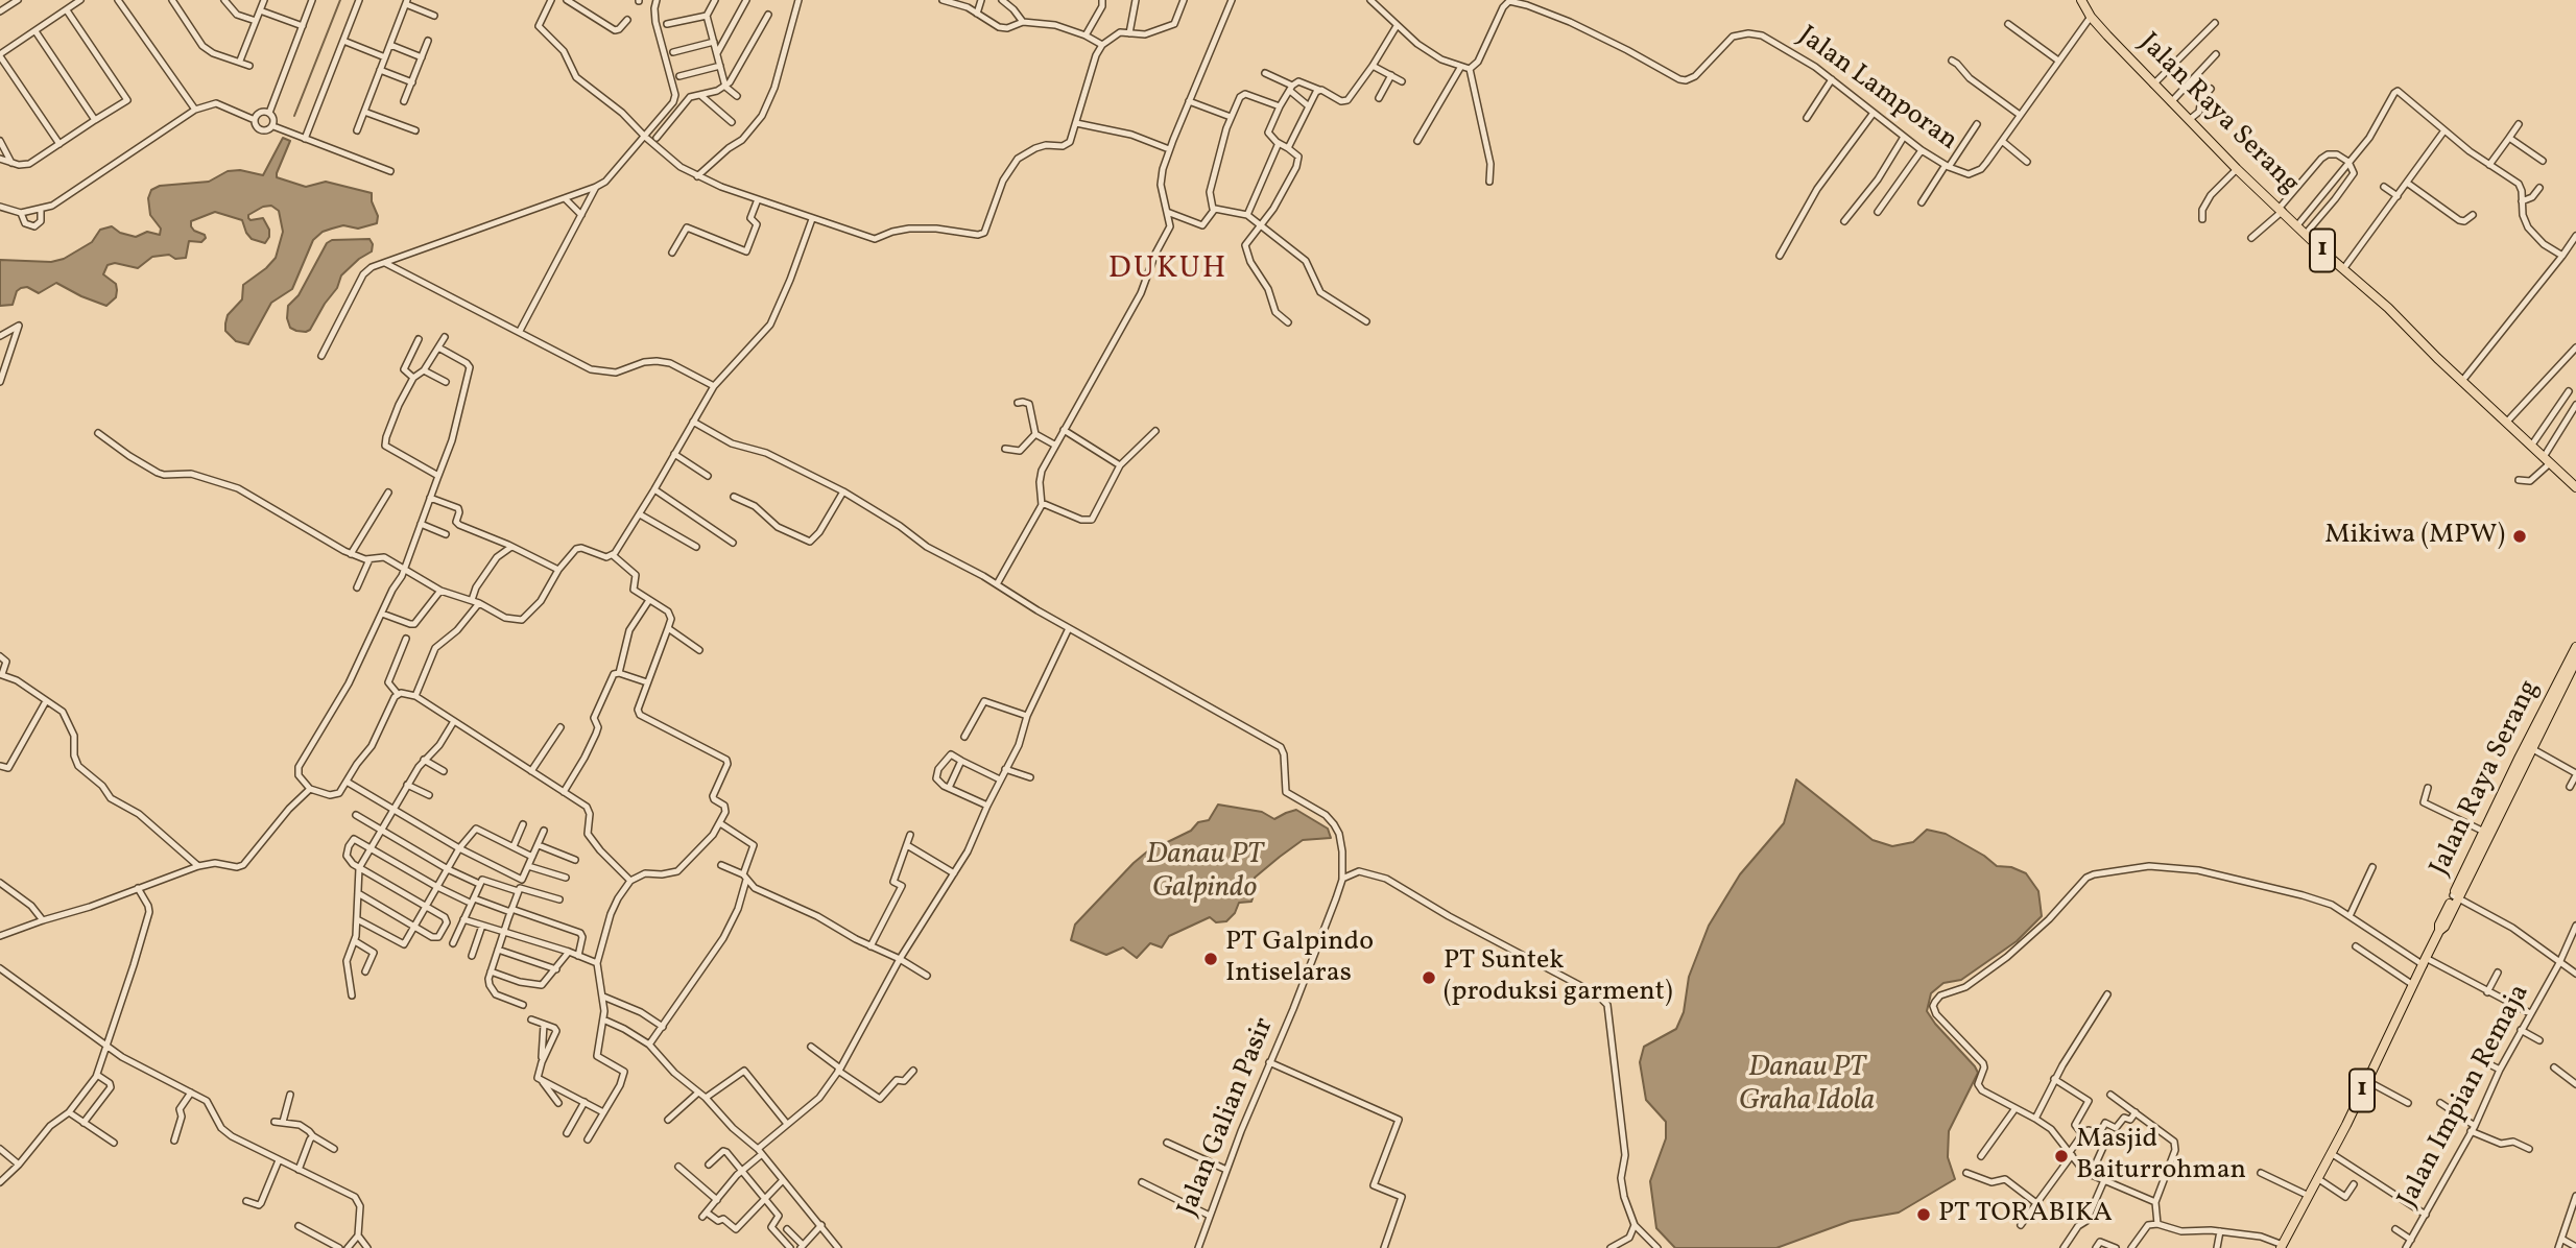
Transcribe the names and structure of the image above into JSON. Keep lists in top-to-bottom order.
{
  "streets": {
    "highway": ["Jalan Raya Serang", "1"],
    "street": ["Jalan Lamporan", "Jalan Impian Remaja", "Jalan Galian Pasir"]
  },
  "crossings": [
    ["Jalan Lamporan", "Jalan Raya Serang"]
  ],
  "districts": ["DUKUH"],
  "water": ["Danau PT Galpindo", "Danau PT Graha Idola"],
  "places": [
    "Mikiwa (MPW)",
    "PT Galpindo Intiselaras",
    "PT Suntek (produksi garment)",
    "Masjid Baiturrohman",
    "PT TORABIKA"
  ]
}
